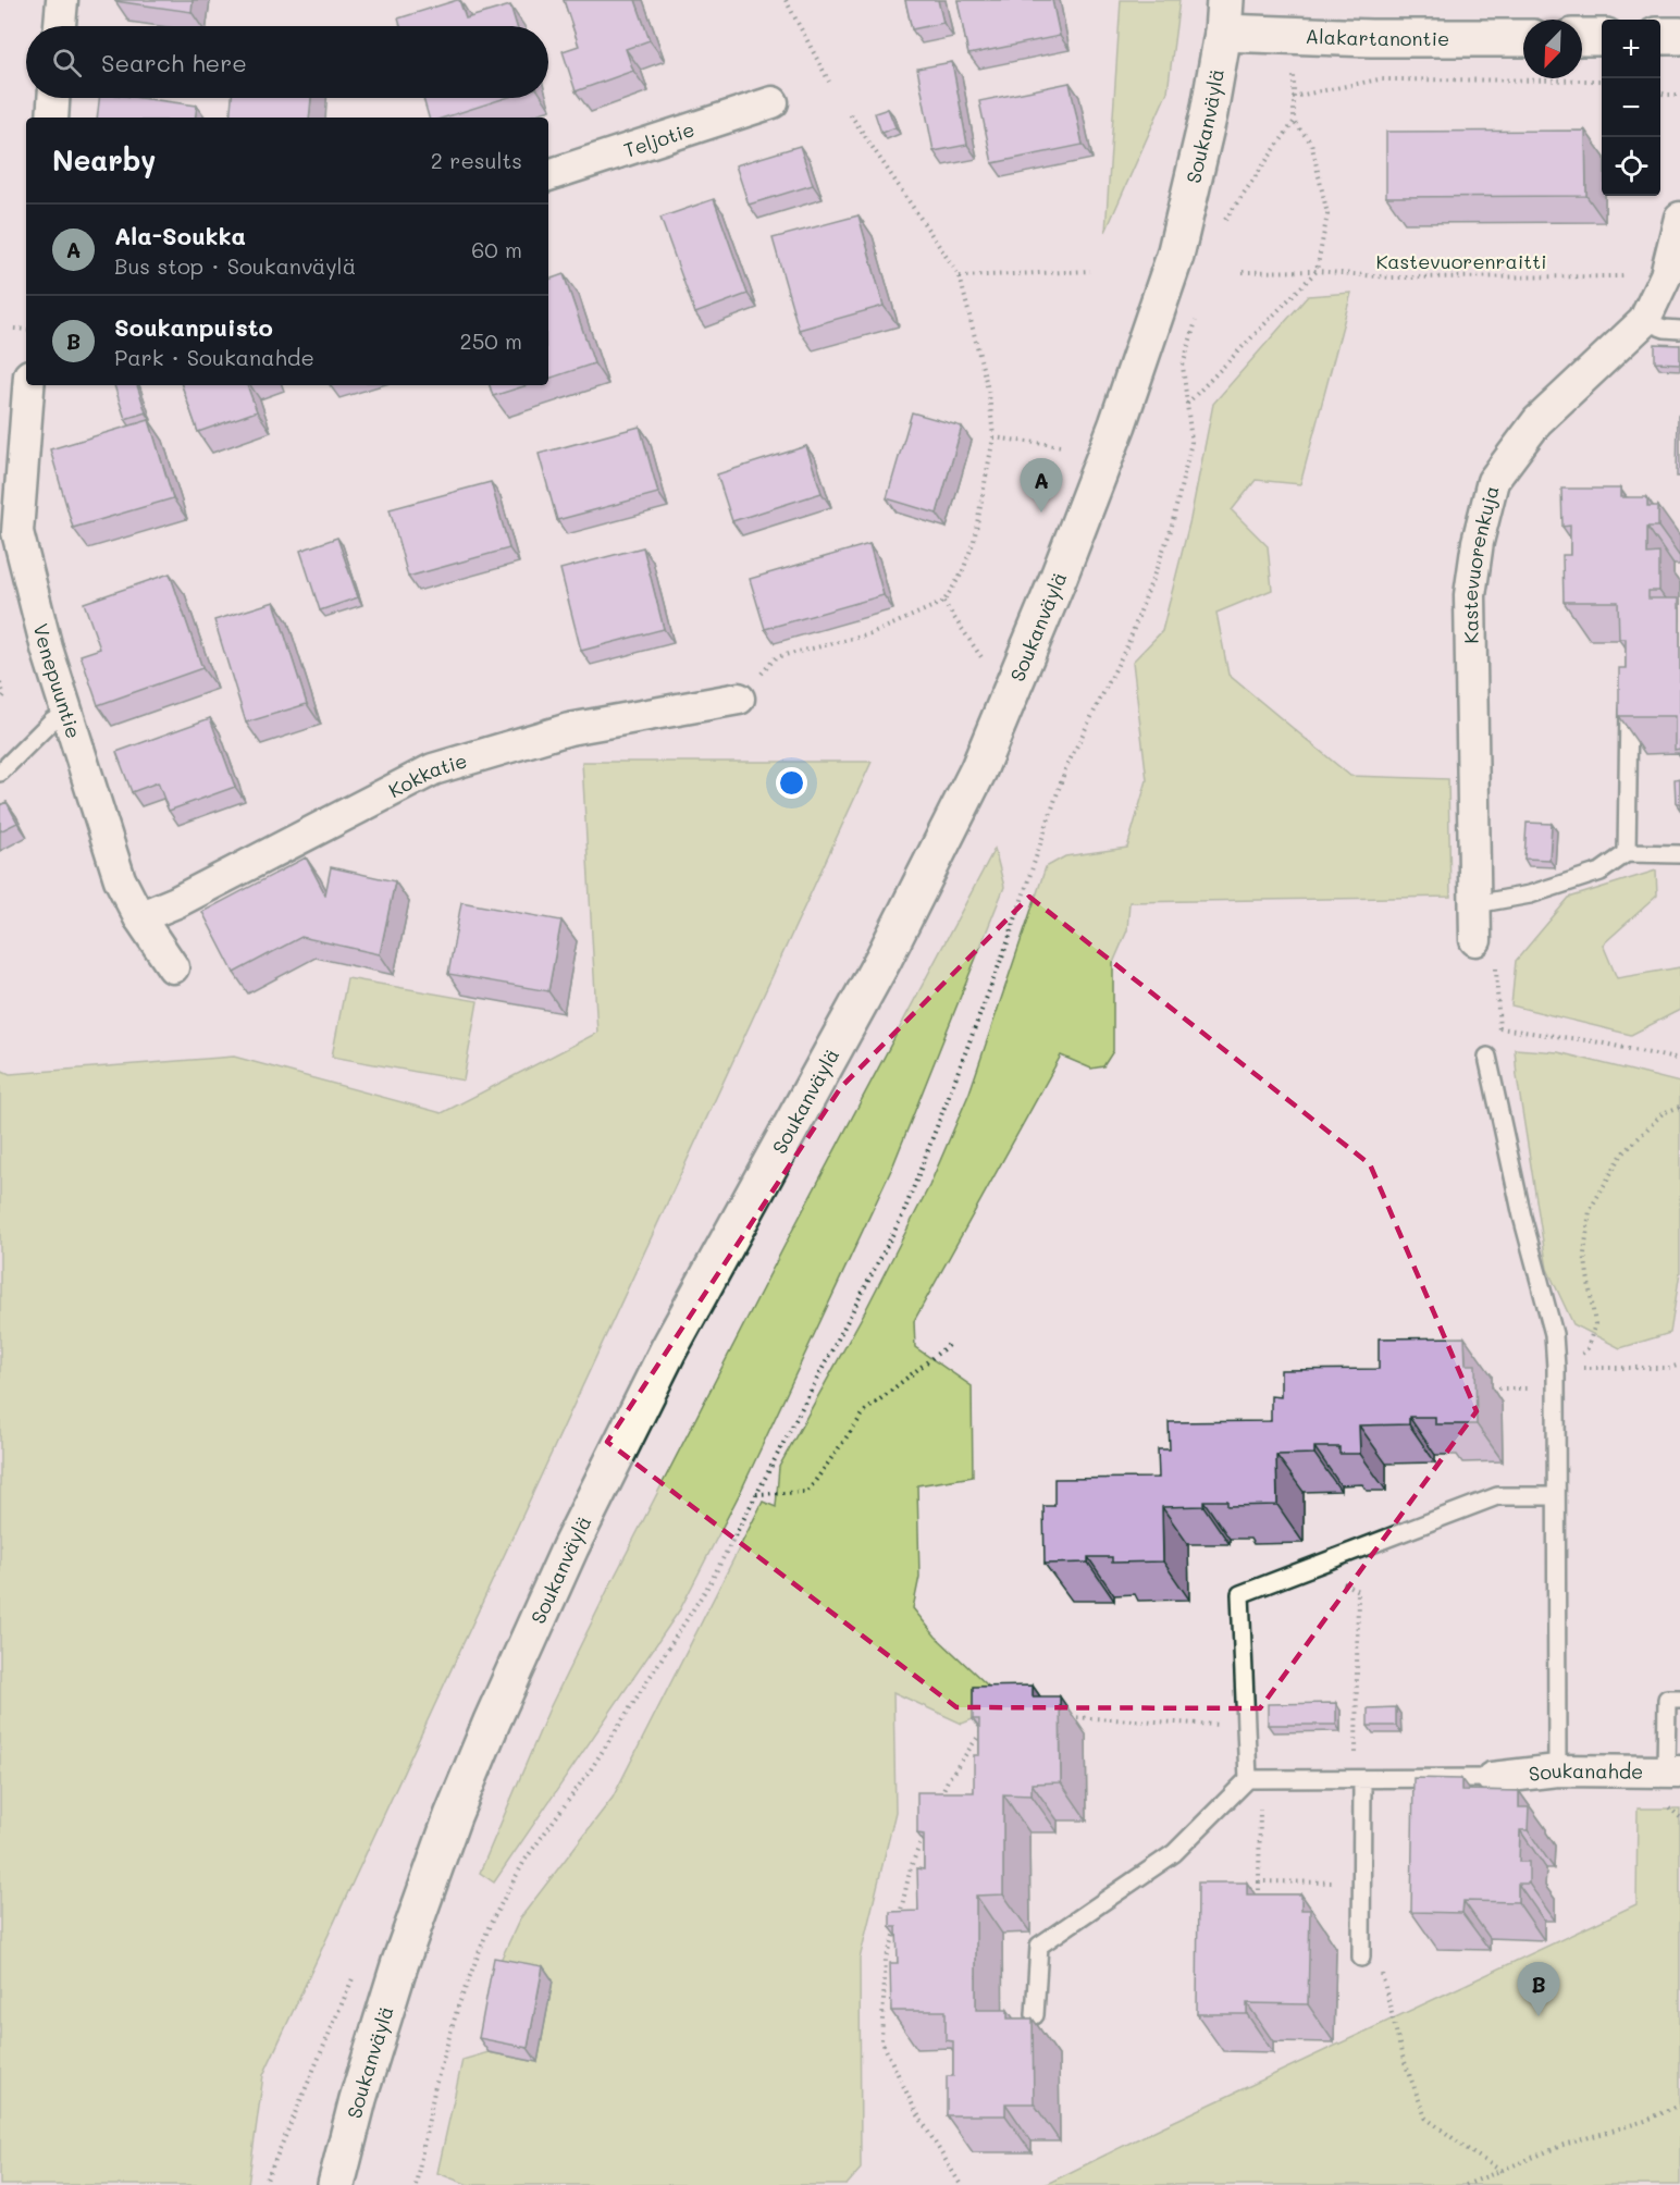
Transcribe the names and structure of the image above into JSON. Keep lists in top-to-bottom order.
{
  "streets": {
    "main road": ["Alakartanontie", "Soukanväylä"],
    "street": [
      "Teljotie",
      "Kastevuorenkuja",
      "Venepuuntie",
      "Kokkatie",
      "Soukanahde"
    ],
    "path": ["Kastevuorenraitti"]
  },
  "crossings": [
    ["Alakartanontie", "Soukanväylä"],
    ["Kastevuorenraitti", "Kastevuorenkuja"],
    ["Venepuuntie", "Kokkatie"]
  ],
  "north": "bottom left",
  "page": {
    "map_buttons": ["+", "−"],
    "search": "Search here",
    "heading": ["Nearby", "2 results"],
    "list": [
      {
        "mark": "A",
        "name": "Ala-Soukka",
        "note": "Bus stop · Soukanväylä",
        "value": "60 m"
      },
      {
        "mark": "B",
        "name": "Soukanpuisto",
        "note": "Park · Soukanahde",
        "value": "250 m"
      }
    ],
    "pins": ["A", "B"]
  }
}
